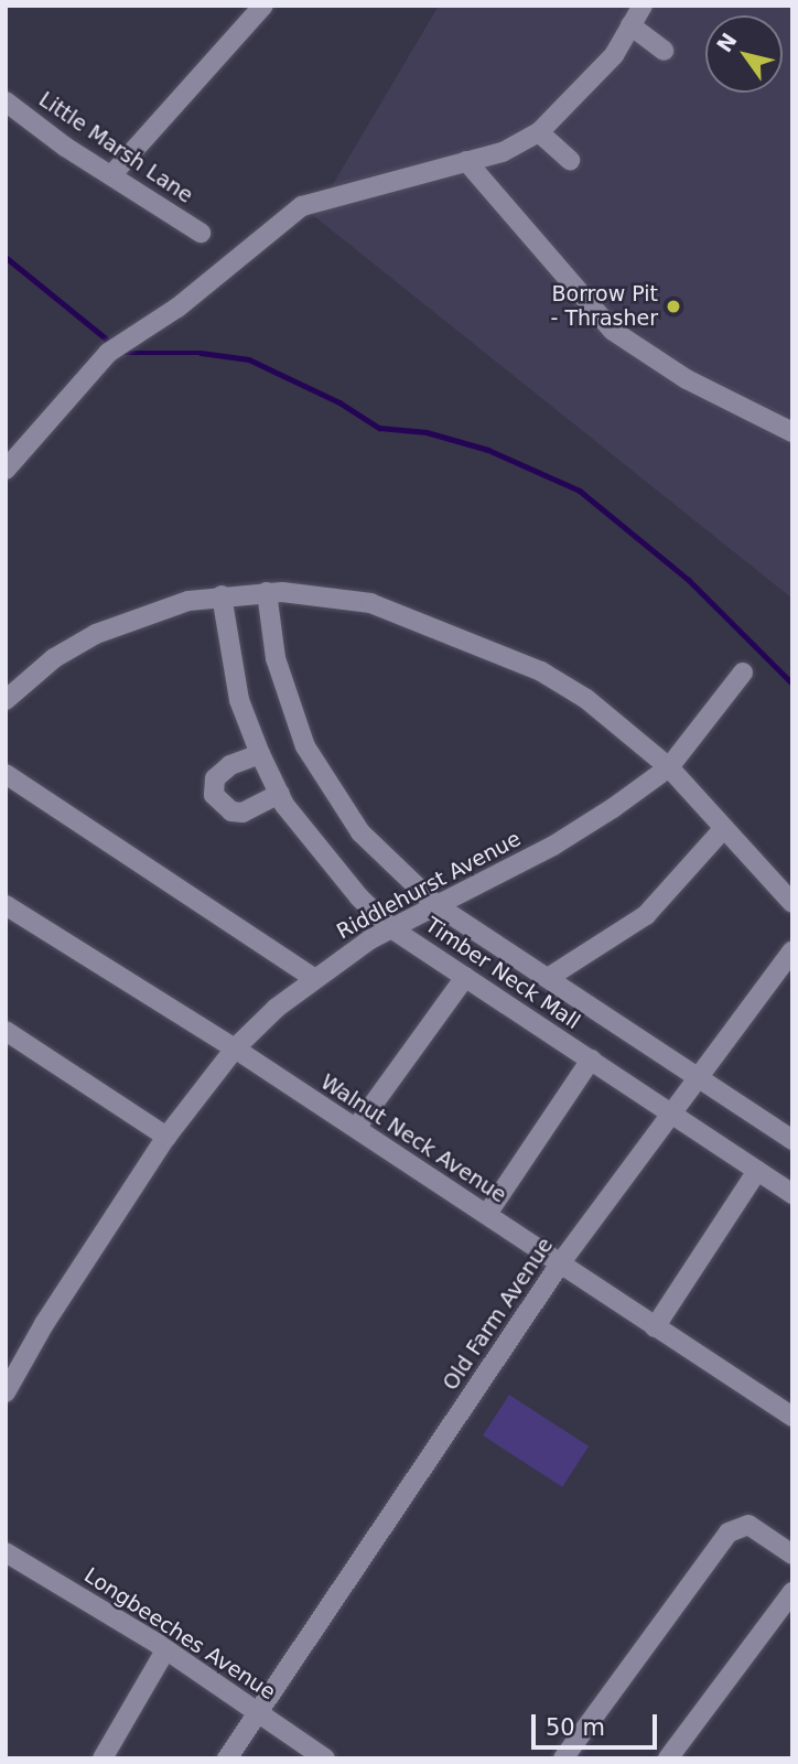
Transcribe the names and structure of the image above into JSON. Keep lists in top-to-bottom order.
{
  "streets": {
    "street": [
      "Little Marsh Lane",
      "Riddlehurst Avenue",
      "Timber Neck Mall",
      "Walnut Neck Avenue",
      "Old Farm Avenue",
      "Longbeeches Avenue"
    ]
  },
  "crossings": [
    ["Riddlehurst Avenue", "Timber Neck Mall"],
    ["Riddlehurst Avenue", "Walnut Neck Avenue"],
    ["Timber Neck Mall", "Old Farm Avenue"],
    ["Walnut Neck Avenue", "Old Farm Avenue"],
    ["Old Farm Avenue", "Longbeeches Avenue"]
  ],
  "places": ["Borrow Pit - Thrasher"],
  "scale_bar": "50 m",
  "north": "top left"
}
